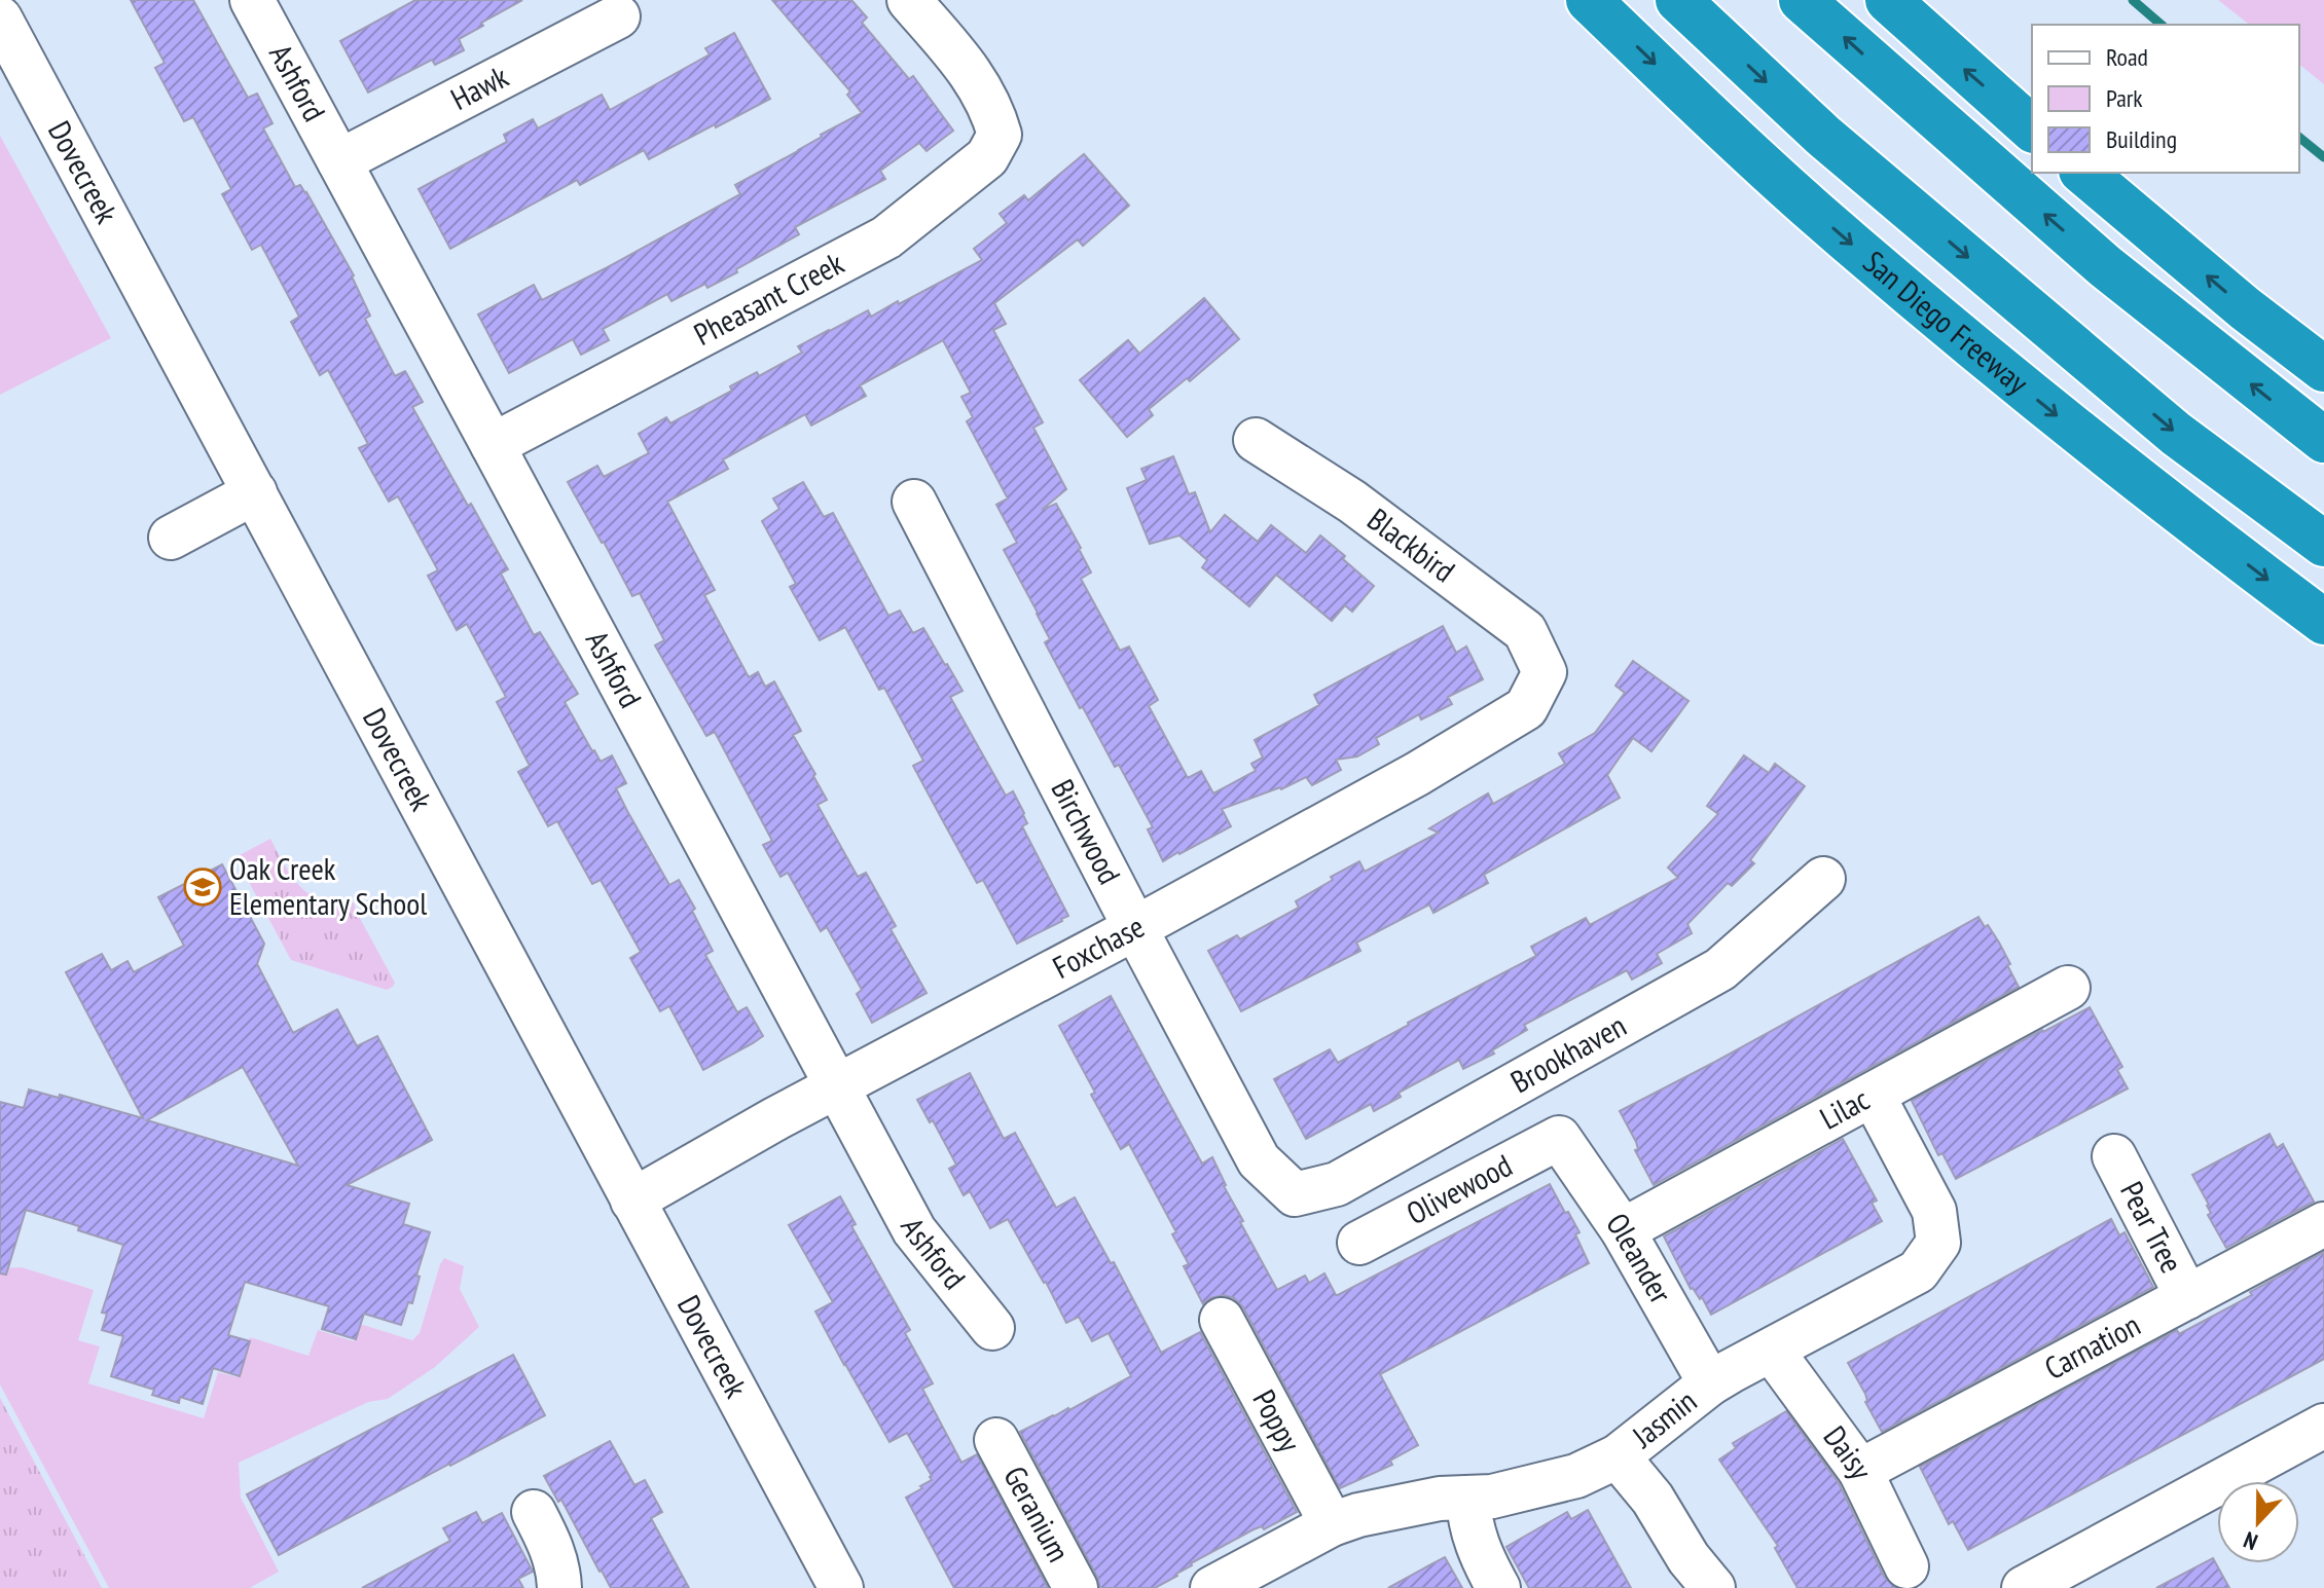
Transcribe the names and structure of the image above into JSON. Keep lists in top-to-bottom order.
{
  "streets": {
    "highway": ["San Diego Freeway"],
    "street": [
      "Ashford",
      "Hawk",
      "Dovecreek",
      "Pheasant Creek",
      "Blackbird",
      "Birchwood",
      "Foxchase",
      "Brookhaven",
      "Lilac",
      "Olivewood",
      "Pear Tree",
      "Oleander",
      "Carnation",
      "Jasmin",
      "Poppy",
      "Daisy",
      "Geranium"
    ]
  },
  "crossings": [
    ["Ashford", "Hawk"],
    ["Ashford", "Pheasant Creek"],
    ["Ashford", "Foxchase"],
    ["Dovecreek", "Foxchase"],
    ["Blackbird", "Foxchase"],
    ["Birchwood", "Foxchase"],
    ["Birchwood", "Brookhaven"],
    ["Lilac", "Oleander"],
    ["Lilac", "Jasmin"],
    ["Olivewood", "Oleander"],
    ["Pear Tree", "Carnation"],
    ["Oleander", "Jasmin"],
    ["Carnation", "Daisy"],
    ["Jasmin", "Poppy"],
    ["Jasmin", "Daisy"]
  ],
  "places": {
    "school or university": ["Oak Creek Elementary School"]
  },
  "legend": ["Road", "Park", "Building"],
  "north": "bottom"
}
